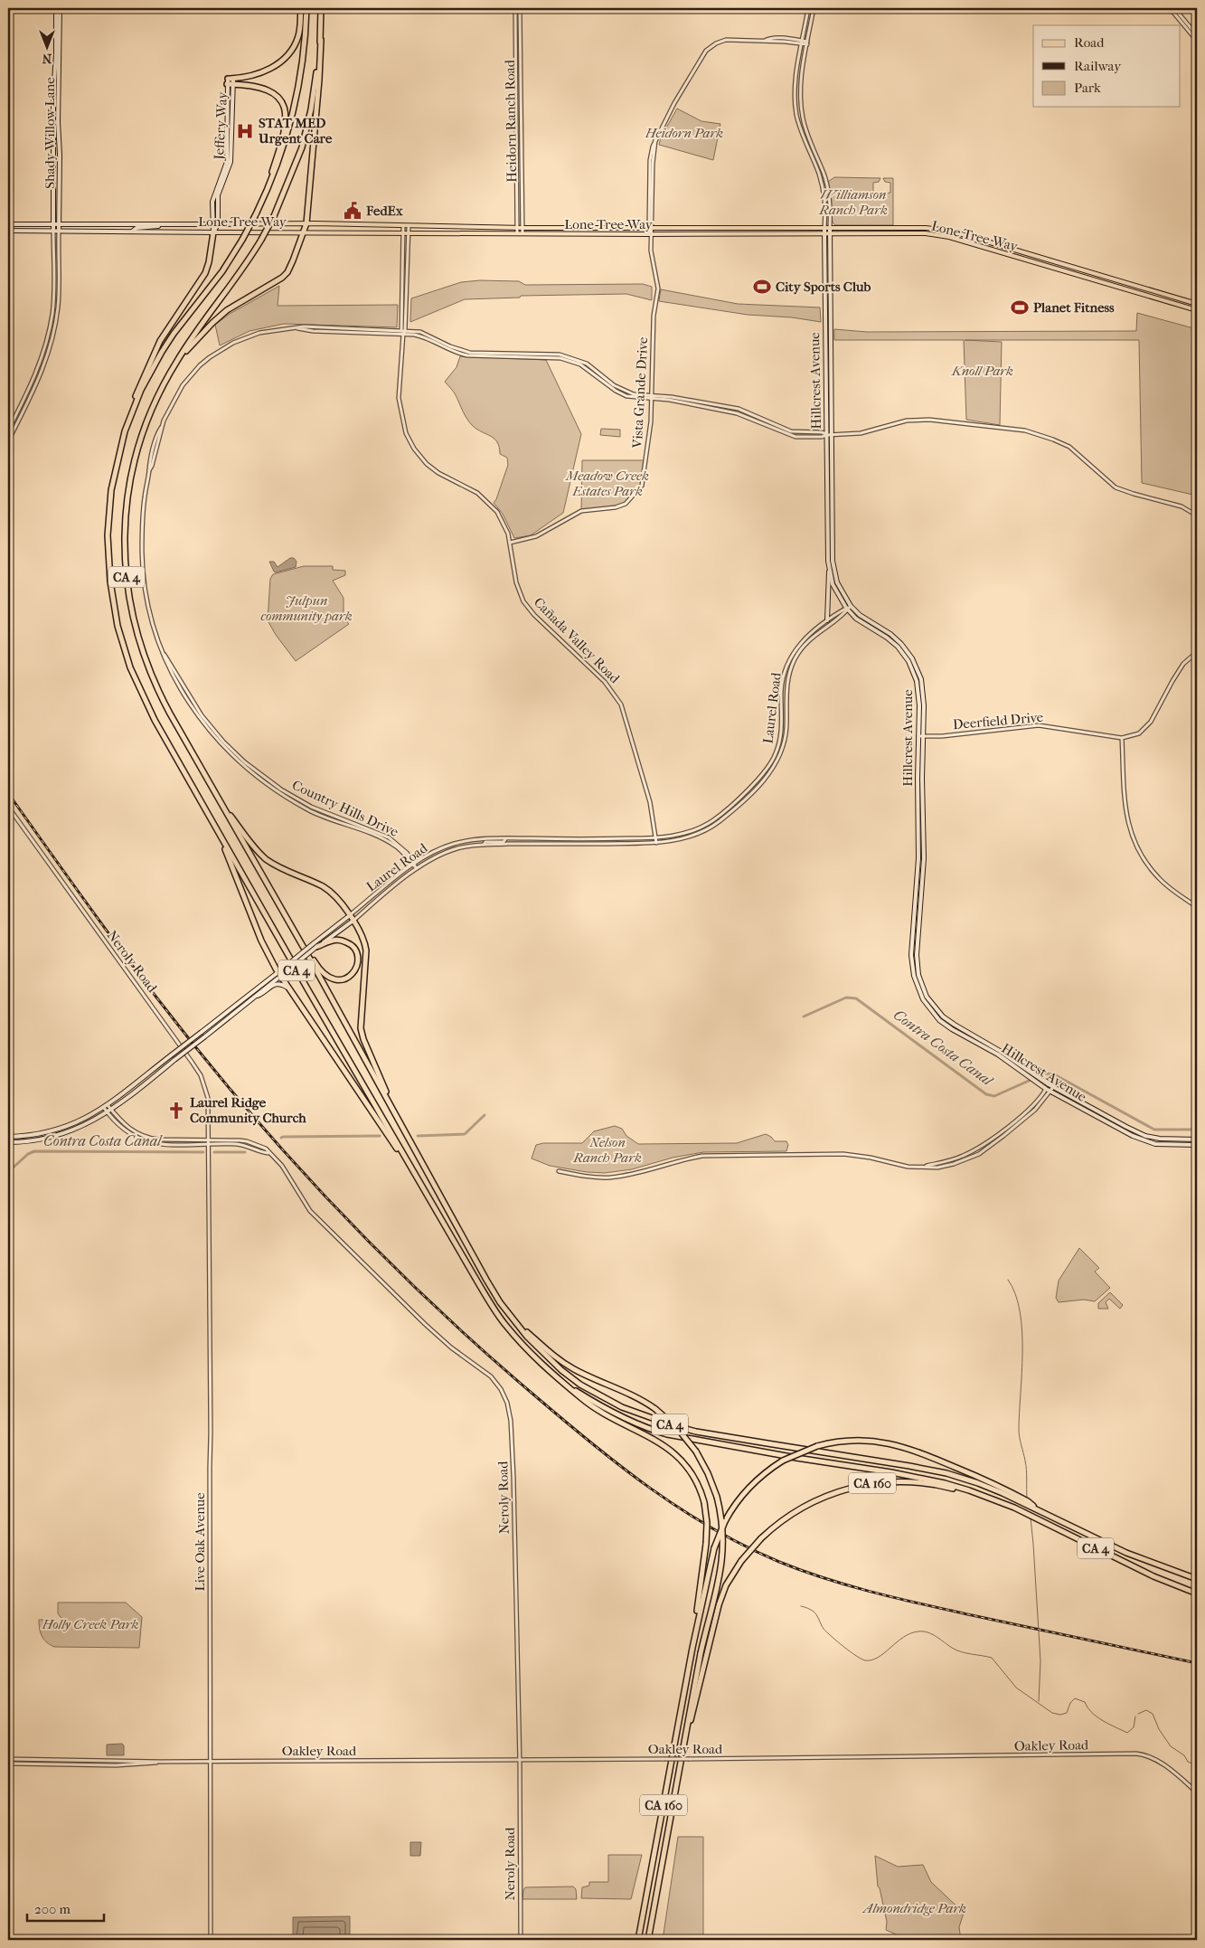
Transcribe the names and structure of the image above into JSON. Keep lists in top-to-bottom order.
{
  "streets": {
    "highway": ["CA 4", "CA 160"],
    "main road": [
      "Jeffery Way",
      "Shady Willow Lane",
      "Lone Tree Way",
      "Hillcrest Avenue",
      "Laurel Road"
    ],
    "street": [
      "Heidorn Ranch Road",
      "Vista Grande Drive",
      "Cañada Valley Road",
      "Deerfield Drive",
      "Country Hills Drive",
      "Neroly Road",
      "Live Oak Avenue",
      "Oakley Road"
    ]
  },
  "crossings": [
    ["Heidorn Ranch Road", "Lone Tree Way"],
    ["Jeffery Way", "Lone Tree Way"],
    ["Shady Willow Lane", "Lone Tree Way"],
    ["Lone Tree Way", "Hillcrest Avenue"],
    ["Lone Tree Way", "Vista Grande Drive"],
    ["Lone Tree Way", "Cañada Valley Road"],
    ["Hillcrest Avenue", "Vista Grande Drive"],
    ["Hillcrest Avenue", "Laurel Road"],
    ["Hillcrest Avenue", "Deerfield Drive"],
    ["Hillcrest Avenue", "Country Hills Drive"],
    ["Vista Grande Drive", "Cañada Valley Road"],
    ["Vista Grande Drive", "Country Hills Drive"],
    ["CA 4", "CA 160"],
    ["Cañada Valley Road", "Laurel Road"],
    ["Cañada Valley Road", "Country Hills Drive"],
    ["Laurel Road", "Country Hills Drive"],
    ["Neroly Road", "Live Oak Avenue"],
    ["Neroly Road", "Oakley Road"],
    ["Live Oak Avenue", "Oakley Road"]
  ],
  "water": ["Contra Costa Canal"],
  "parks": [
    "Heidorn Park",
    "Williamson Ranch Park",
    "Knoll Park",
    "Meadow Creek Estates Park",
    "Julpun community park",
    "Nelson Ranch Park",
    "Holly Creek Park",
    "Almondridge Park"
  ],
  "places": {
    "hospital": ["STAT MED Urgent Care"],
    "public building": ["FedEx"],
    "sports": ["City Sports Club", "Planet Fitness"],
    "church": ["Laurel Ridge Community Church"]
  },
  "legend": ["Road", "Railway", "Park"],
  "scale_bar": "200 m",
  "north": "bottom"
}
